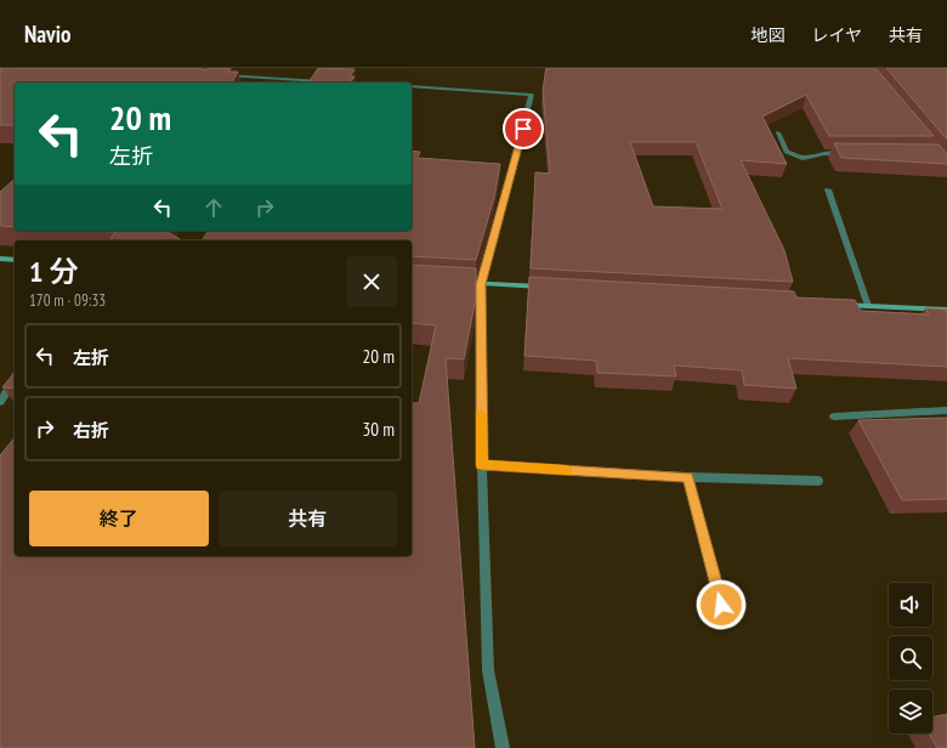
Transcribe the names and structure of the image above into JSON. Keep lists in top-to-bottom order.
{
  "page": {
    "header": "Navio",
    "nav": ["地図", "レイヤ", "共有"],
    "turn": ["20 m", "左折"],
    "heading": ["1 分", "170 m · 09:33"],
    "list": [
      {
        "name": "左折",
        "value": "20 m"
      },
      {
        "name": "右折",
        "value": "30 m"
      }
    ],
    "buttons": ["終了", "共有"]
  }
}
